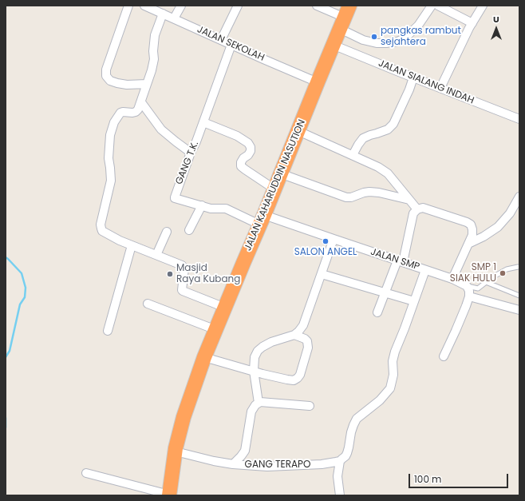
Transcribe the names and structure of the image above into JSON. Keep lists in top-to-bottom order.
{
  "streets": {
    "highway": ["JALAN KAHARUDDIN NASUTION"],
    "street": [
      "JALAN SEKOLAH",
      "JALAN SIALANG INDAH",
      "GANG T.K.",
      "JALAN SMP",
      "GANG TERAPO"
    ]
  },
  "crossings": [
    ["JALAN SEKOLAH", "GANG T.K."],
    ["JALAN SEKOLAH", "JALAN KAHARUDDIN NASUTION"],
    ["JALAN SIALANG INDAH", "JALAN KAHARUDDIN NASUTION"],
    ["GANG T.K.", "JALAN KAHARUDDIN NASUTION"],
    ["GANG T.K.", "JALAN SMP"],
    ["JALAN KAHARUDDIN NASUTION", "JALAN SMP"],
    ["JALAN KAHARUDDIN NASUTION", "GANG TERAPO"]
  ],
  "places": [
    "pangkas rambut sejahtera",
    "SALON ANGEL",
    "SMP 1 SIAK HULU",
    "Masjid Raya Kubang"
  ],
  "scale_bar": "100 m",
  "north": "top"
}
